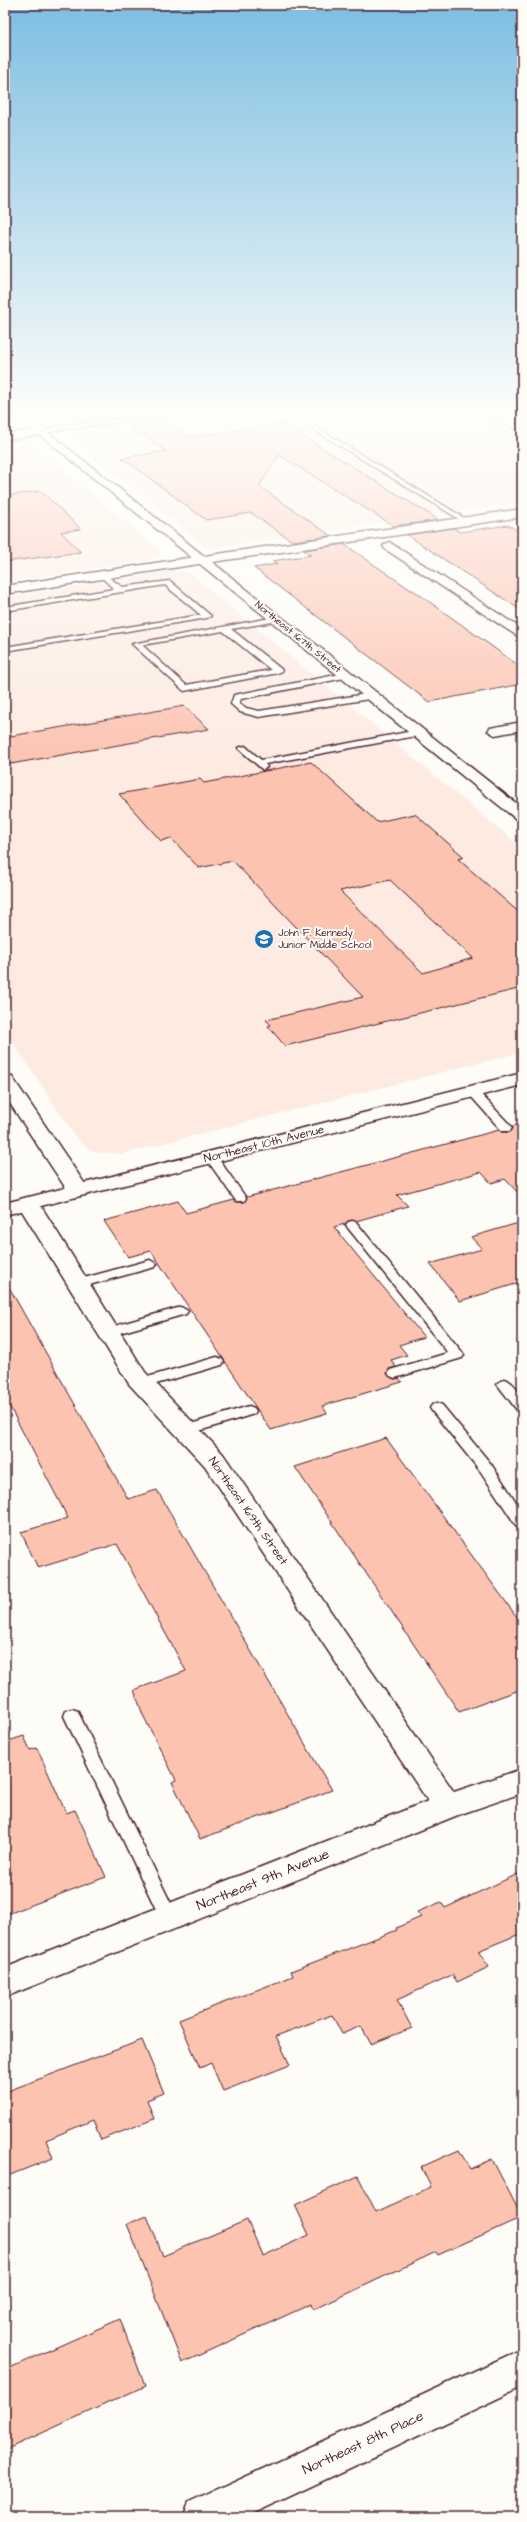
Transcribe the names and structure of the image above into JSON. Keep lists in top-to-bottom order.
{
  "streets": {
    "street": [
      "Northeast 167th Street",
      "Northeast 10th Avenue",
      "Northeast 169th Street",
      "Northeast 9th Avenue",
      "Northeast 8th Place"
    ]
  },
  "crossings": [
    ["Northeast 10th Avenue", "Northeast 169th Street"],
    ["Northeast 169th Street", "Northeast 9th Avenue"]
  ],
  "places": {
    "school or university": ["John F. Kennedy Junior Middle School"]
  }
}
